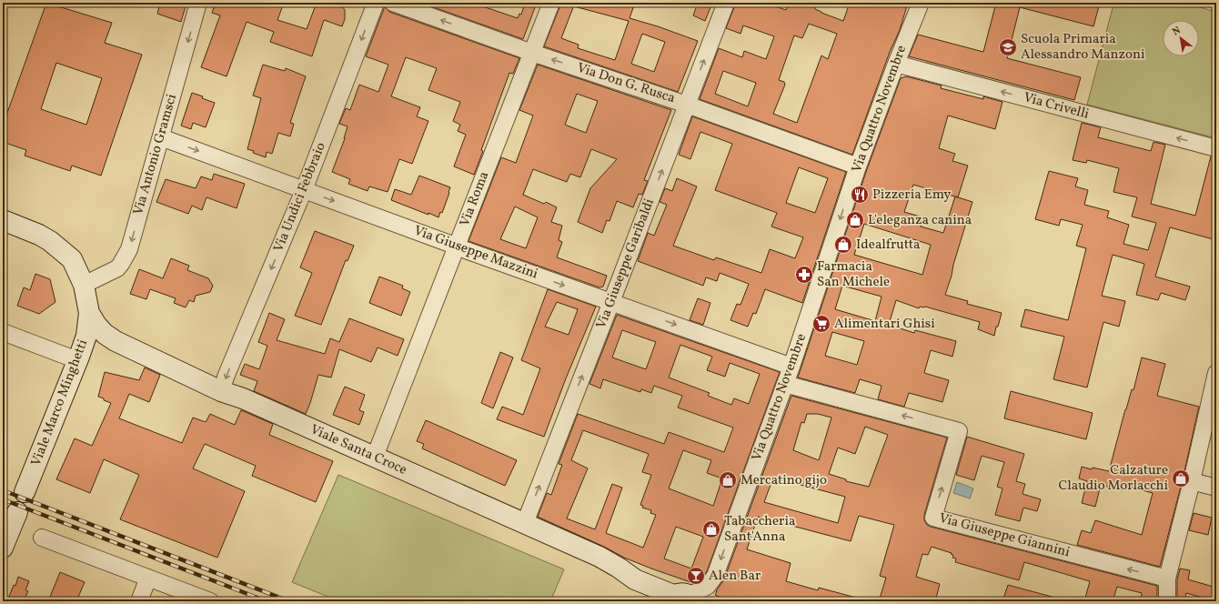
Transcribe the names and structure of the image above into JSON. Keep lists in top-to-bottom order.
{
  "streets": {
    "street": [
      "Via Don G. Rusca",
      "Via Crivelli",
      "Via Quattro Novembre",
      "Via Antonio Gramsci",
      "Via Undici Febbraio",
      "Via Roma",
      "Via Giuseppe Mazzini",
      "Via Giuseppe Garibaldi",
      "Viale Marco Minghetti",
      "Viale Santa Croce",
      "Via Giuseppe Giannini"
    ]
  },
  "crossings": [
    ["Via Don G. Rusca", "Via Quattro Novembre"],
    ["Via Don G. Rusca", "Via Roma"],
    ["Via Don G. Rusca", "Via Giuseppe Garibaldi"],
    ["Via Crivelli", "Via Quattro Novembre"],
    ["Via Quattro Novembre", "Via Giuseppe Mazzini"],
    ["Via Quattro Novembre", "Viale Santa Croce"],
    ["Via Quattro Novembre", "Via Giuseppe Giannini"],
    ["Via Antonio Gramsci", "Via Giuseppe Mazzini"],
    ["Via Undici Febbraio", "Via Giuseppe Mazzini"],
    ["Via Undici Febbraio", "Viale Santa Croce"],
    ["Via Roma", "Via Giuseppe Mazzini"],
    ["Via Roma", "Viale Santa Croce"],
    ["Via Giuseppe Mazzini", "Via Giuseppe Garibaldi"],
    ["Via Giuseppe Garibaldi", "Viale Santa Croce"],
    ["Viale Marco Minghetti", "Viale Santa Croce"]
  ],
  "one_way": [
    "Via Don G. Rusca",
    "Via Crivelli",
    "Via Quattro Novembre",
    "Via Antonio Gramsci",
    "Via Undici Febbraio",
    "Via Giuseppe Mazzini",
    "Via Giuseppe Garibaldi",
    "Via Giuseppe Giannini"
  ],
  "places": {
    "school or university": ["Scuola Primaria Alessandro Manzoni"],
    "restaurant": ["Pizzeria Emy"],
    "shop": [
      "L'eleganza canina",
      "Idealfrutta",
      "Calzature Claudio Morlacchi",
      "Mercatino gijo",
      "Tabaccheria Sant'Anna"
    ],
    "pharmacy": ["Farmacia San Michele"],
    "supermarket": ["Alimentari Ghisi"],
    "bar": ["Alen Bar"]
  },
  "north": "top left"
}
